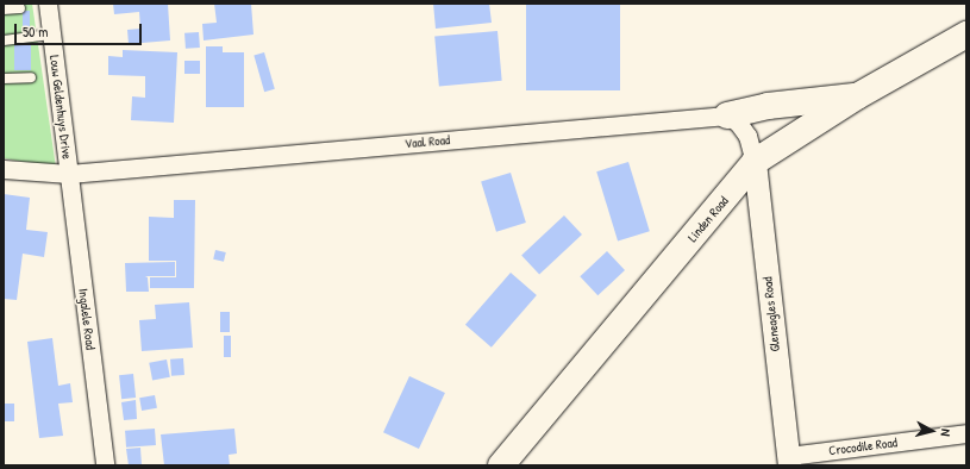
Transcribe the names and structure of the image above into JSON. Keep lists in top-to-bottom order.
{
  "streets": {
    "main road": ["Linden Road"],
    "street": [
      "Louw Geldenhuys Drive",
      "Vaal Road",
      "Gleneagles Road",
      "Ingalele Road",
      "Crocodile Road"
    ]
  },
  "crossings": [
    ["Louw Geldenhuys Drive", "Vaal Road"],
    ["Louw Geldenhuys Drive", "Ingalele Road"],
    ["Vaal Road", "Ingalele Road"],
    ["Linden Road", "Gleneagles Road"],
    ["Gleneagles Road", "Crocodile Road"]
  ],
  "scale_bar": "50 m",
  "north": "right"
}
